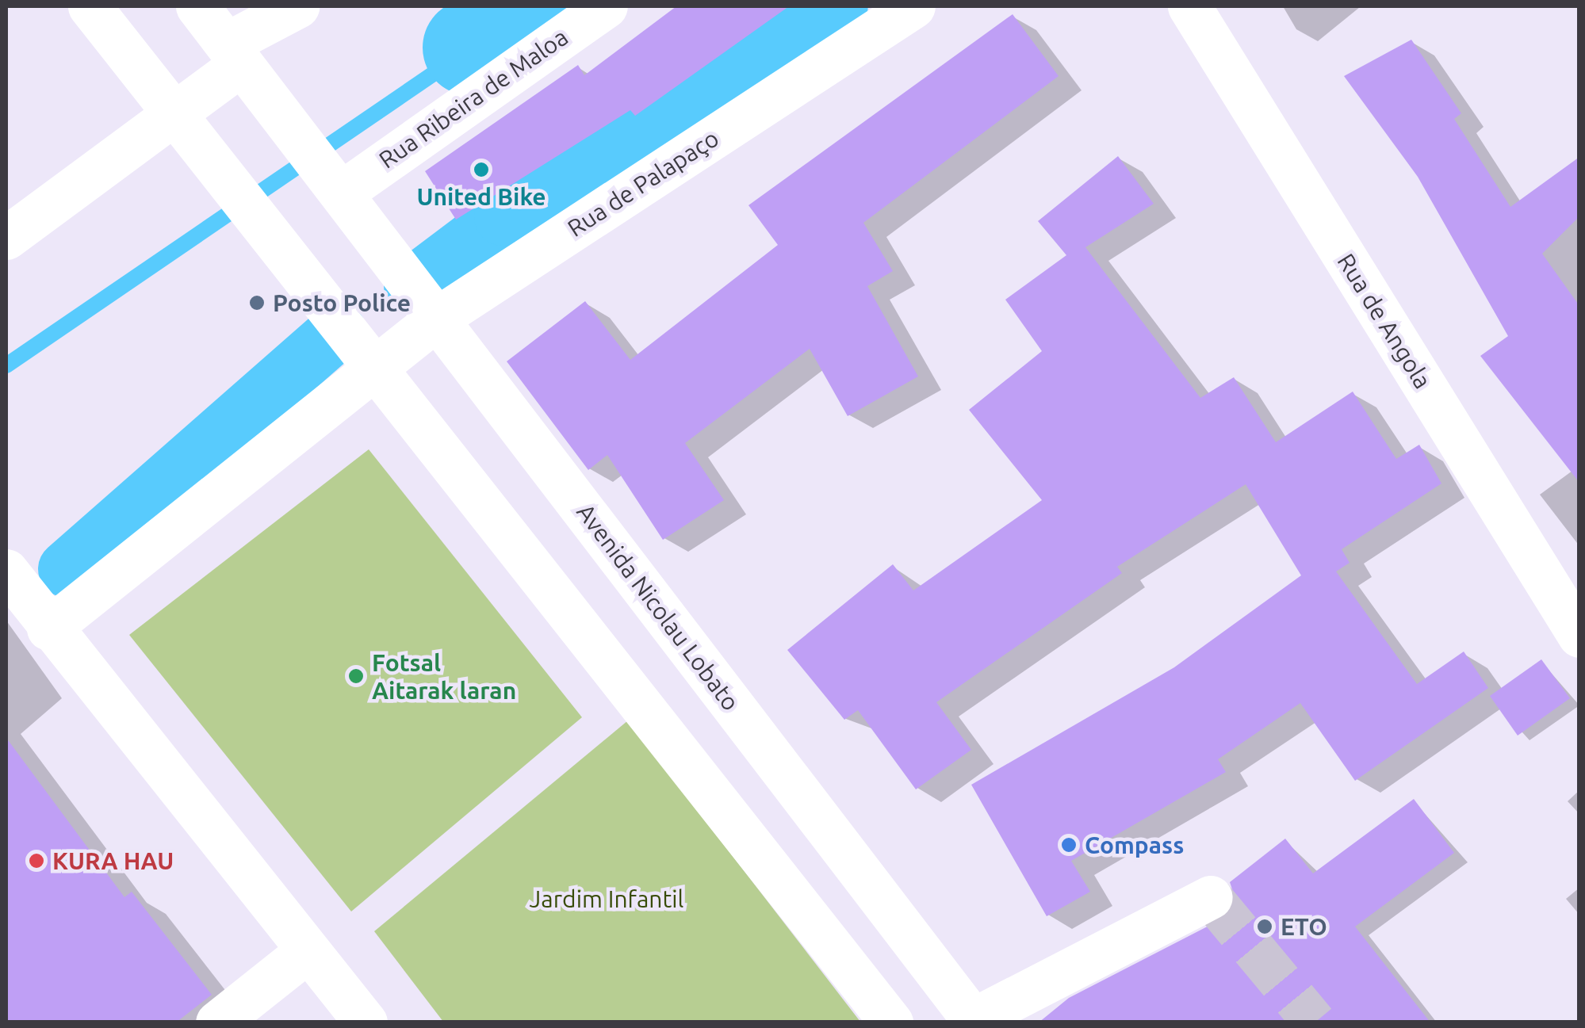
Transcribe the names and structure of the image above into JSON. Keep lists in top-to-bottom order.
{
  "streets": {
    "street": [
      "Rua Ribeira de Maloa",
      "Rua de Palapaço",
      "Rua de Angola",
      "Avenida Nicolau Lobato"
    ]
  },
  "crossings": [
    ["Rua Ribeira de Maloa", "Avenida Nicolau Lobato"],
    ["Rua de Palapaço", "Avenida Nicolau Lobato"]
  ],
  "parks": ["Jardim Infantil"],
  "places": [
    "United Bike",
    "Posto Police",
    "Fotsal Aitarak laran",
    "Compass",
    "KURA HAU",
    "ETO"
  ]
}
